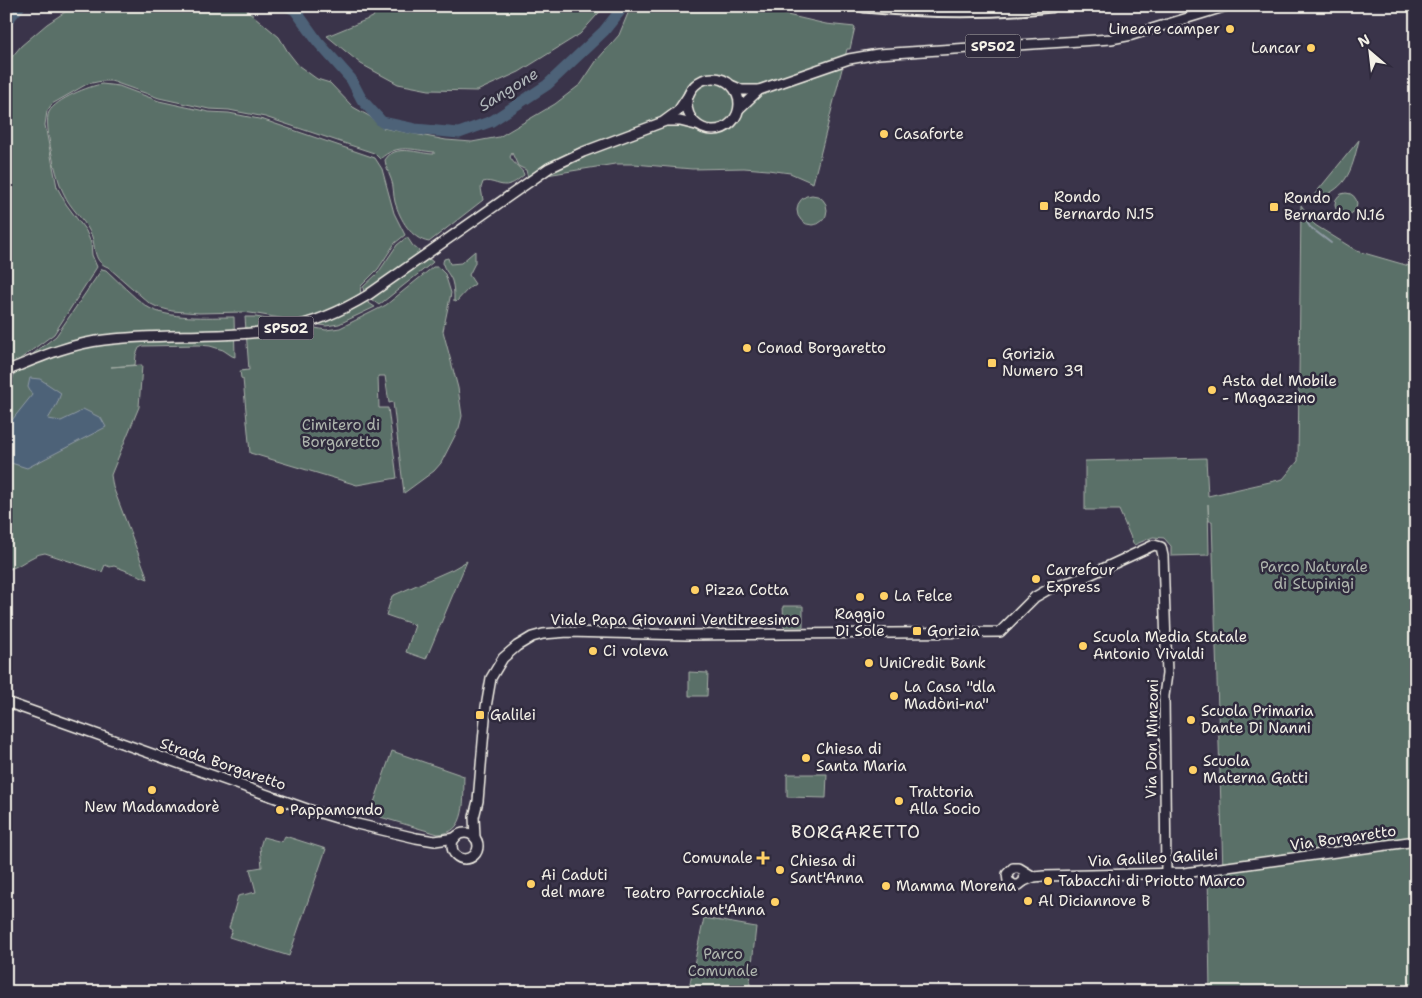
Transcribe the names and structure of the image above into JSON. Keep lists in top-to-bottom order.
{
  "streets": {
    "street": [
      "SP502",
      "Viale Papa Giovanni Ventitreesimo",
      "Via Don Minzoni",
      "Strada Borgaretto",
      "Via Borgaretto",
      "Via Galileo Galilei"
    ]
  },
  "crossings": [
    ["Viale Papa Giovanni Ventitreesimo", "Via Don Minzoni"],
    ["Viale Papa Giovanni Ventitreesimo", "Strada Borgaretto"],
    ["Via Don Minzoni", "Via Galileo Galilei"],
    ["Via Borgaretto", "Via Galileo Galilei"]
  ],
  "districts": ["BORGARETTO"],
  "water": ["Sangone"],
  "parks": ["Cimitero di Borgaretto", "Parco Naturale di Stupinigi", "Parco Comunale"],
  "places": {
    "other": [
      "Lineare camper",
      "Lancar",
      "Casaforte",
      "Conad Borgaretto",
      "Asta del Mobile - Magazzino",
      "Carrefour Express",
      "Pizza Cotta",
      "La Felce",
      "Raggio Di Sole",
      "Scuola Media Statale Antonio Vivaldi",
      "Ci voleva",
      "UniCredit Bank",
      "La Casa \"dla Madòni-na\"",
      "Scuola Primaria Dante Di Nanni",
      "Chiesa di Santa Maria",
      "Scuola Materna Gatti",
      "New Madamadorè",
      "Trattoria Alla Socio",
      "Pappamondo",
      "Chiesa di Sant'Anna",
      "Tabacchi di Priotto Marco",
      "Ai Caduti del mare",
      "Mamma Morena",
      "Al Diciannove B",
      "Teatro Parrocchiale Sant'Anna"
    ],
    "transit": [
      "Rondo Bernardo N.15",
      "Rondo Bernardo N.16",
      "Gorizia Numero 39",
      "Gorizia",
      "Galilei"
    ],
    "health": ["Comunale"]
  },
  "north": "top left"
}
